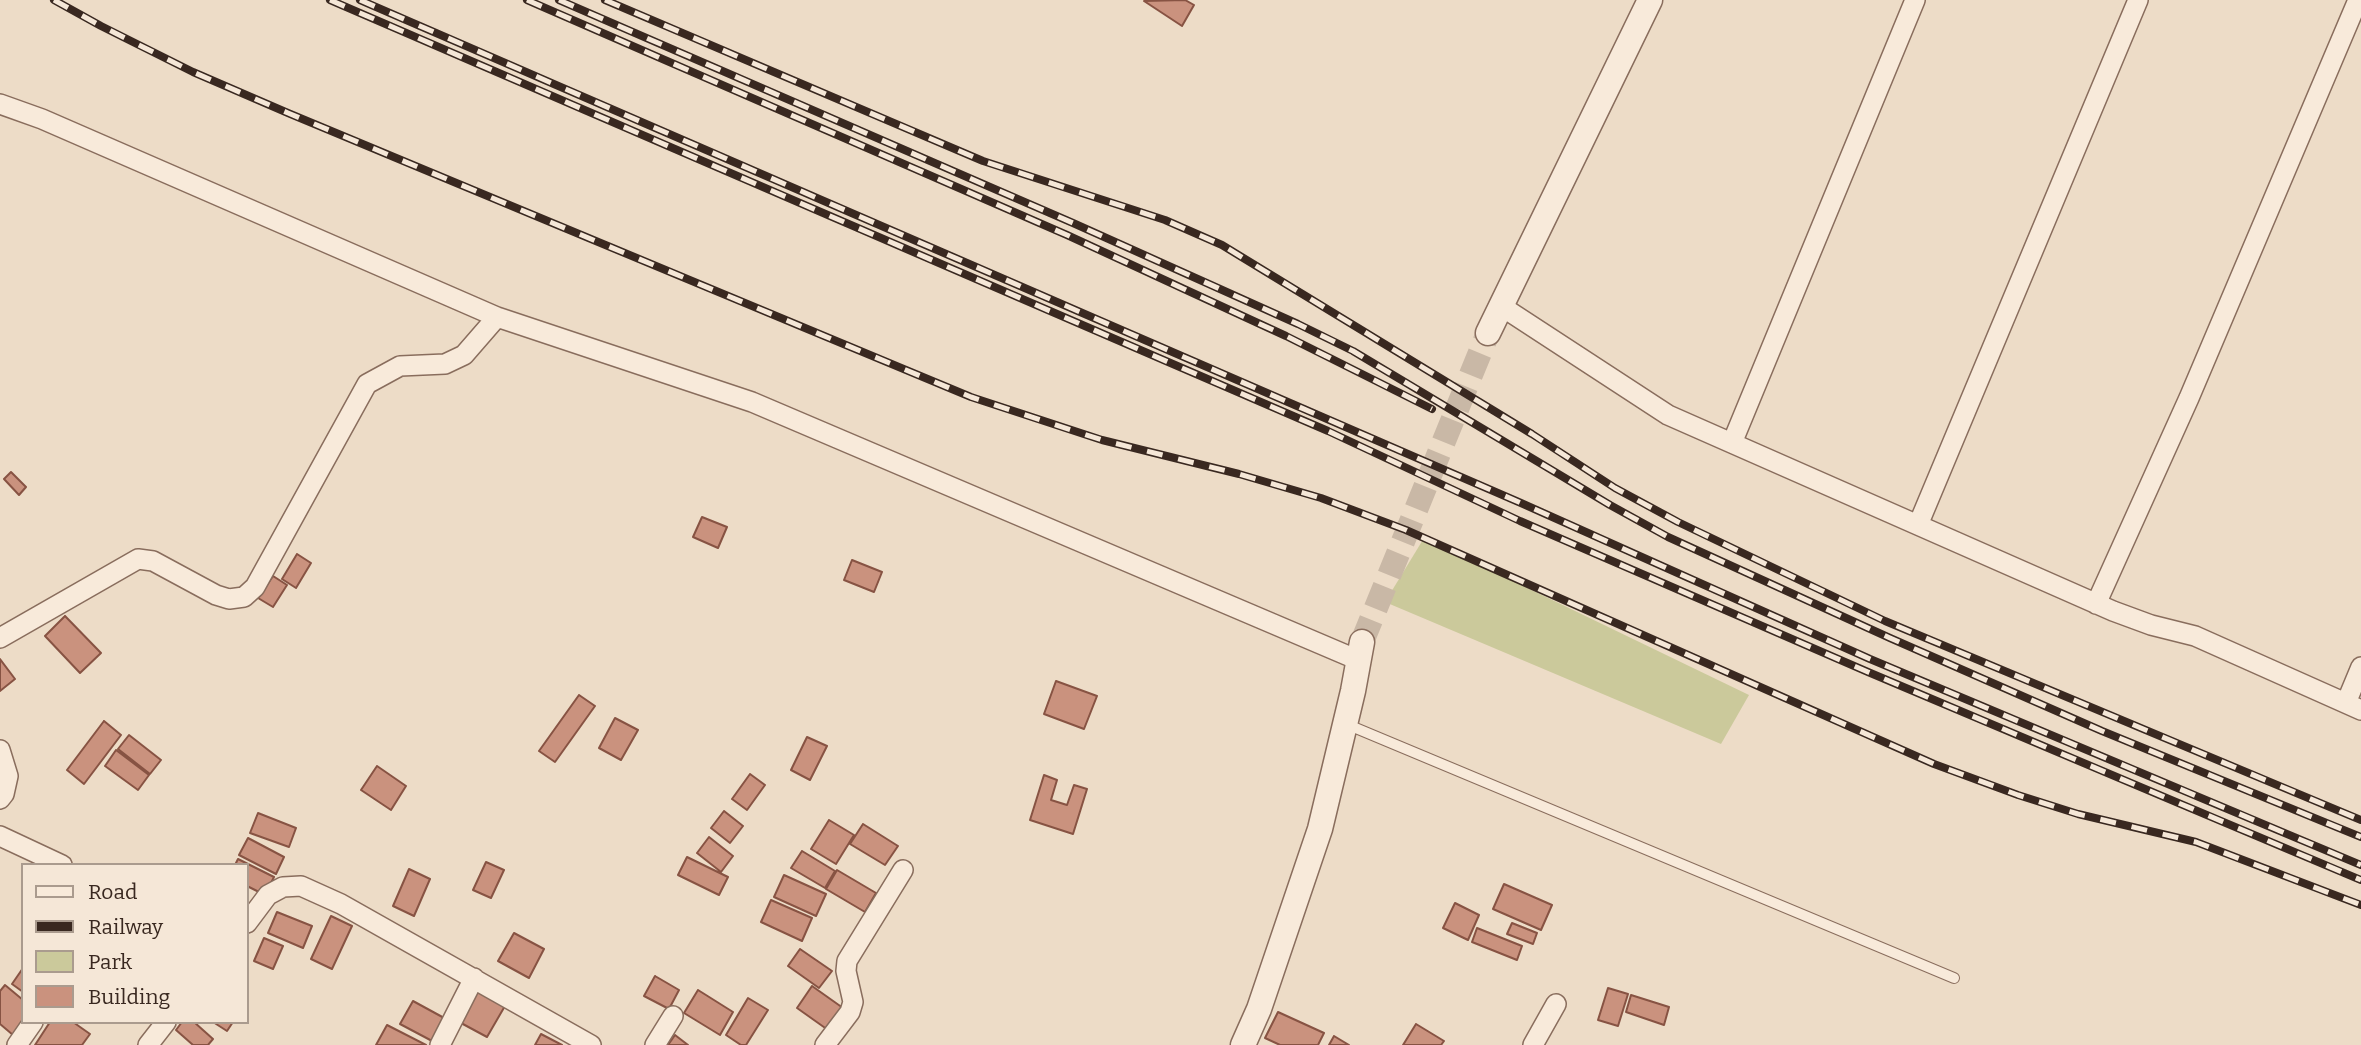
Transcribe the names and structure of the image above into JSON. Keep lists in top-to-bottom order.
{
  "legend": [
    "Road",
    "Railway",
    "Park",
    "Building"
  ]
}
